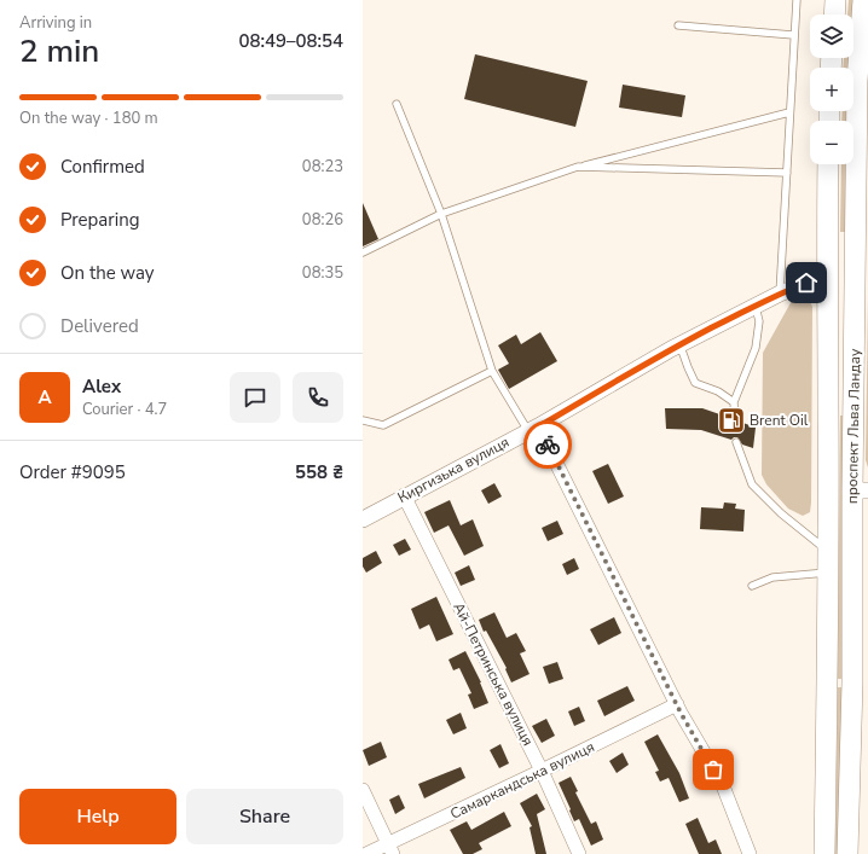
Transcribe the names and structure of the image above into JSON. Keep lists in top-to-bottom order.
{
  "streets": {
    "main road": ["проспект Льва Ландау"],
    "street": ["Киргизька вулиця", "Ай-Петринська вулиця", "Самаркандська вулиця"]
  },
  "crossings": [
    ["проспект Льва Ландау", "Киргизька вулиця"],
    ["Киргизька вулиця", "Ай-Петринська вулиця"],
    ["Ай-Петринська вулиця", "Самаркандська вулиця"]
  ],
  "places": {
    "fuel station": ["Brent Oil"]
  },
  "page": {
    "heading": ["2 min", "Arriving in", "08:49–08:54"],
    "panel": [
      "Alex",
      "Courier · 4.7",
      "Order #9095",
      "558 ₴"
    ],
    "map_buttons": ["+", "−"],
    "bar": "On the way · 180 m",
    "list": [
      ["Confirmed", "08:23"],
      ["Preparing", "08:26"],
      ["On the way", "08:35"],
      "Delivered"
    ],
    "round": "A",
    "buttons": ["Help", "Share"]
  }
}
